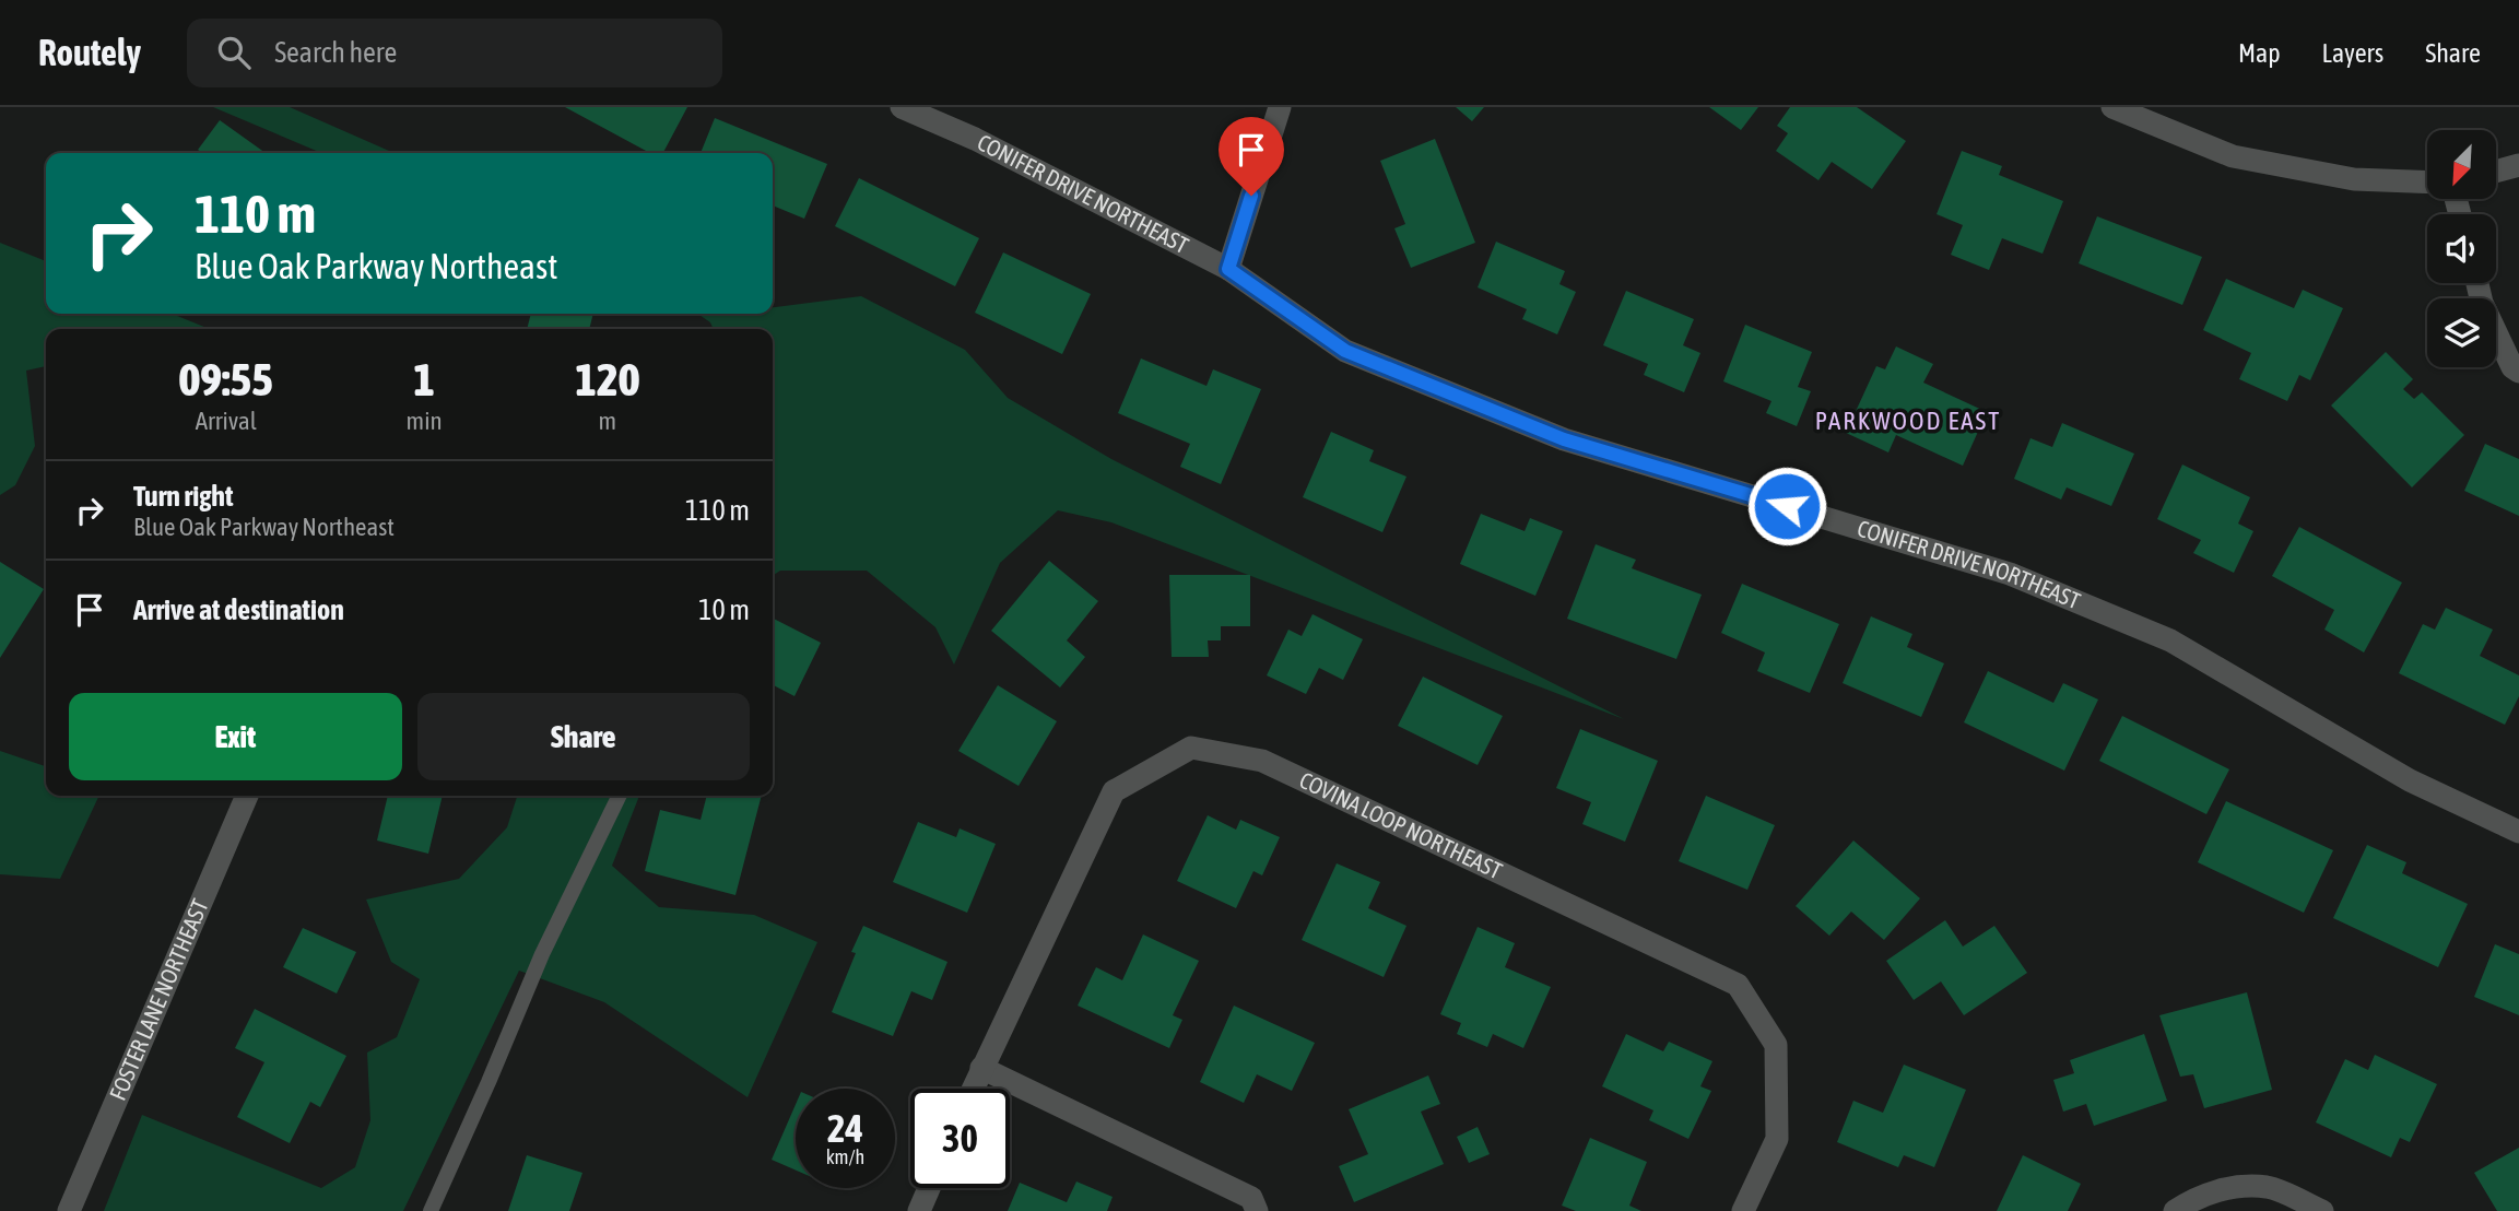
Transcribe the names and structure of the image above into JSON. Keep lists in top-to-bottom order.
{
  "streets": {
    "street": ["CONIFER DRIVE NORTHEAST", "COVINA LOOP NORTHEAST", "FOSTER LANE NORTHEAST"]
  },
  "districts": ["PARKWOOD EAST"],
  "north": "bottom left",
  "page": {
    "header": "Routely",
    "search": "Search here",
    "nav": ["Map", "Layers", "Share"],
    "turn": ["110 m", "Blue Oak Parkway Northeast"],
    "eta": [
      "09:55",
      "Arrival",
      "1",
      "min",
      "120",
      "m"
    ],
    "list": [
      {
        "name": "Turn right",
        "note": "Blue Oak Parkway Northeast",
        "value": "110 m"
      },
      {
        "name": "Arrive at destination",
        "value": "10 m"
      }
    ],
    "buttons": ["Exit", "Share"],
    "speed": "24 km/h",
    "limit": "30"
  }
}
